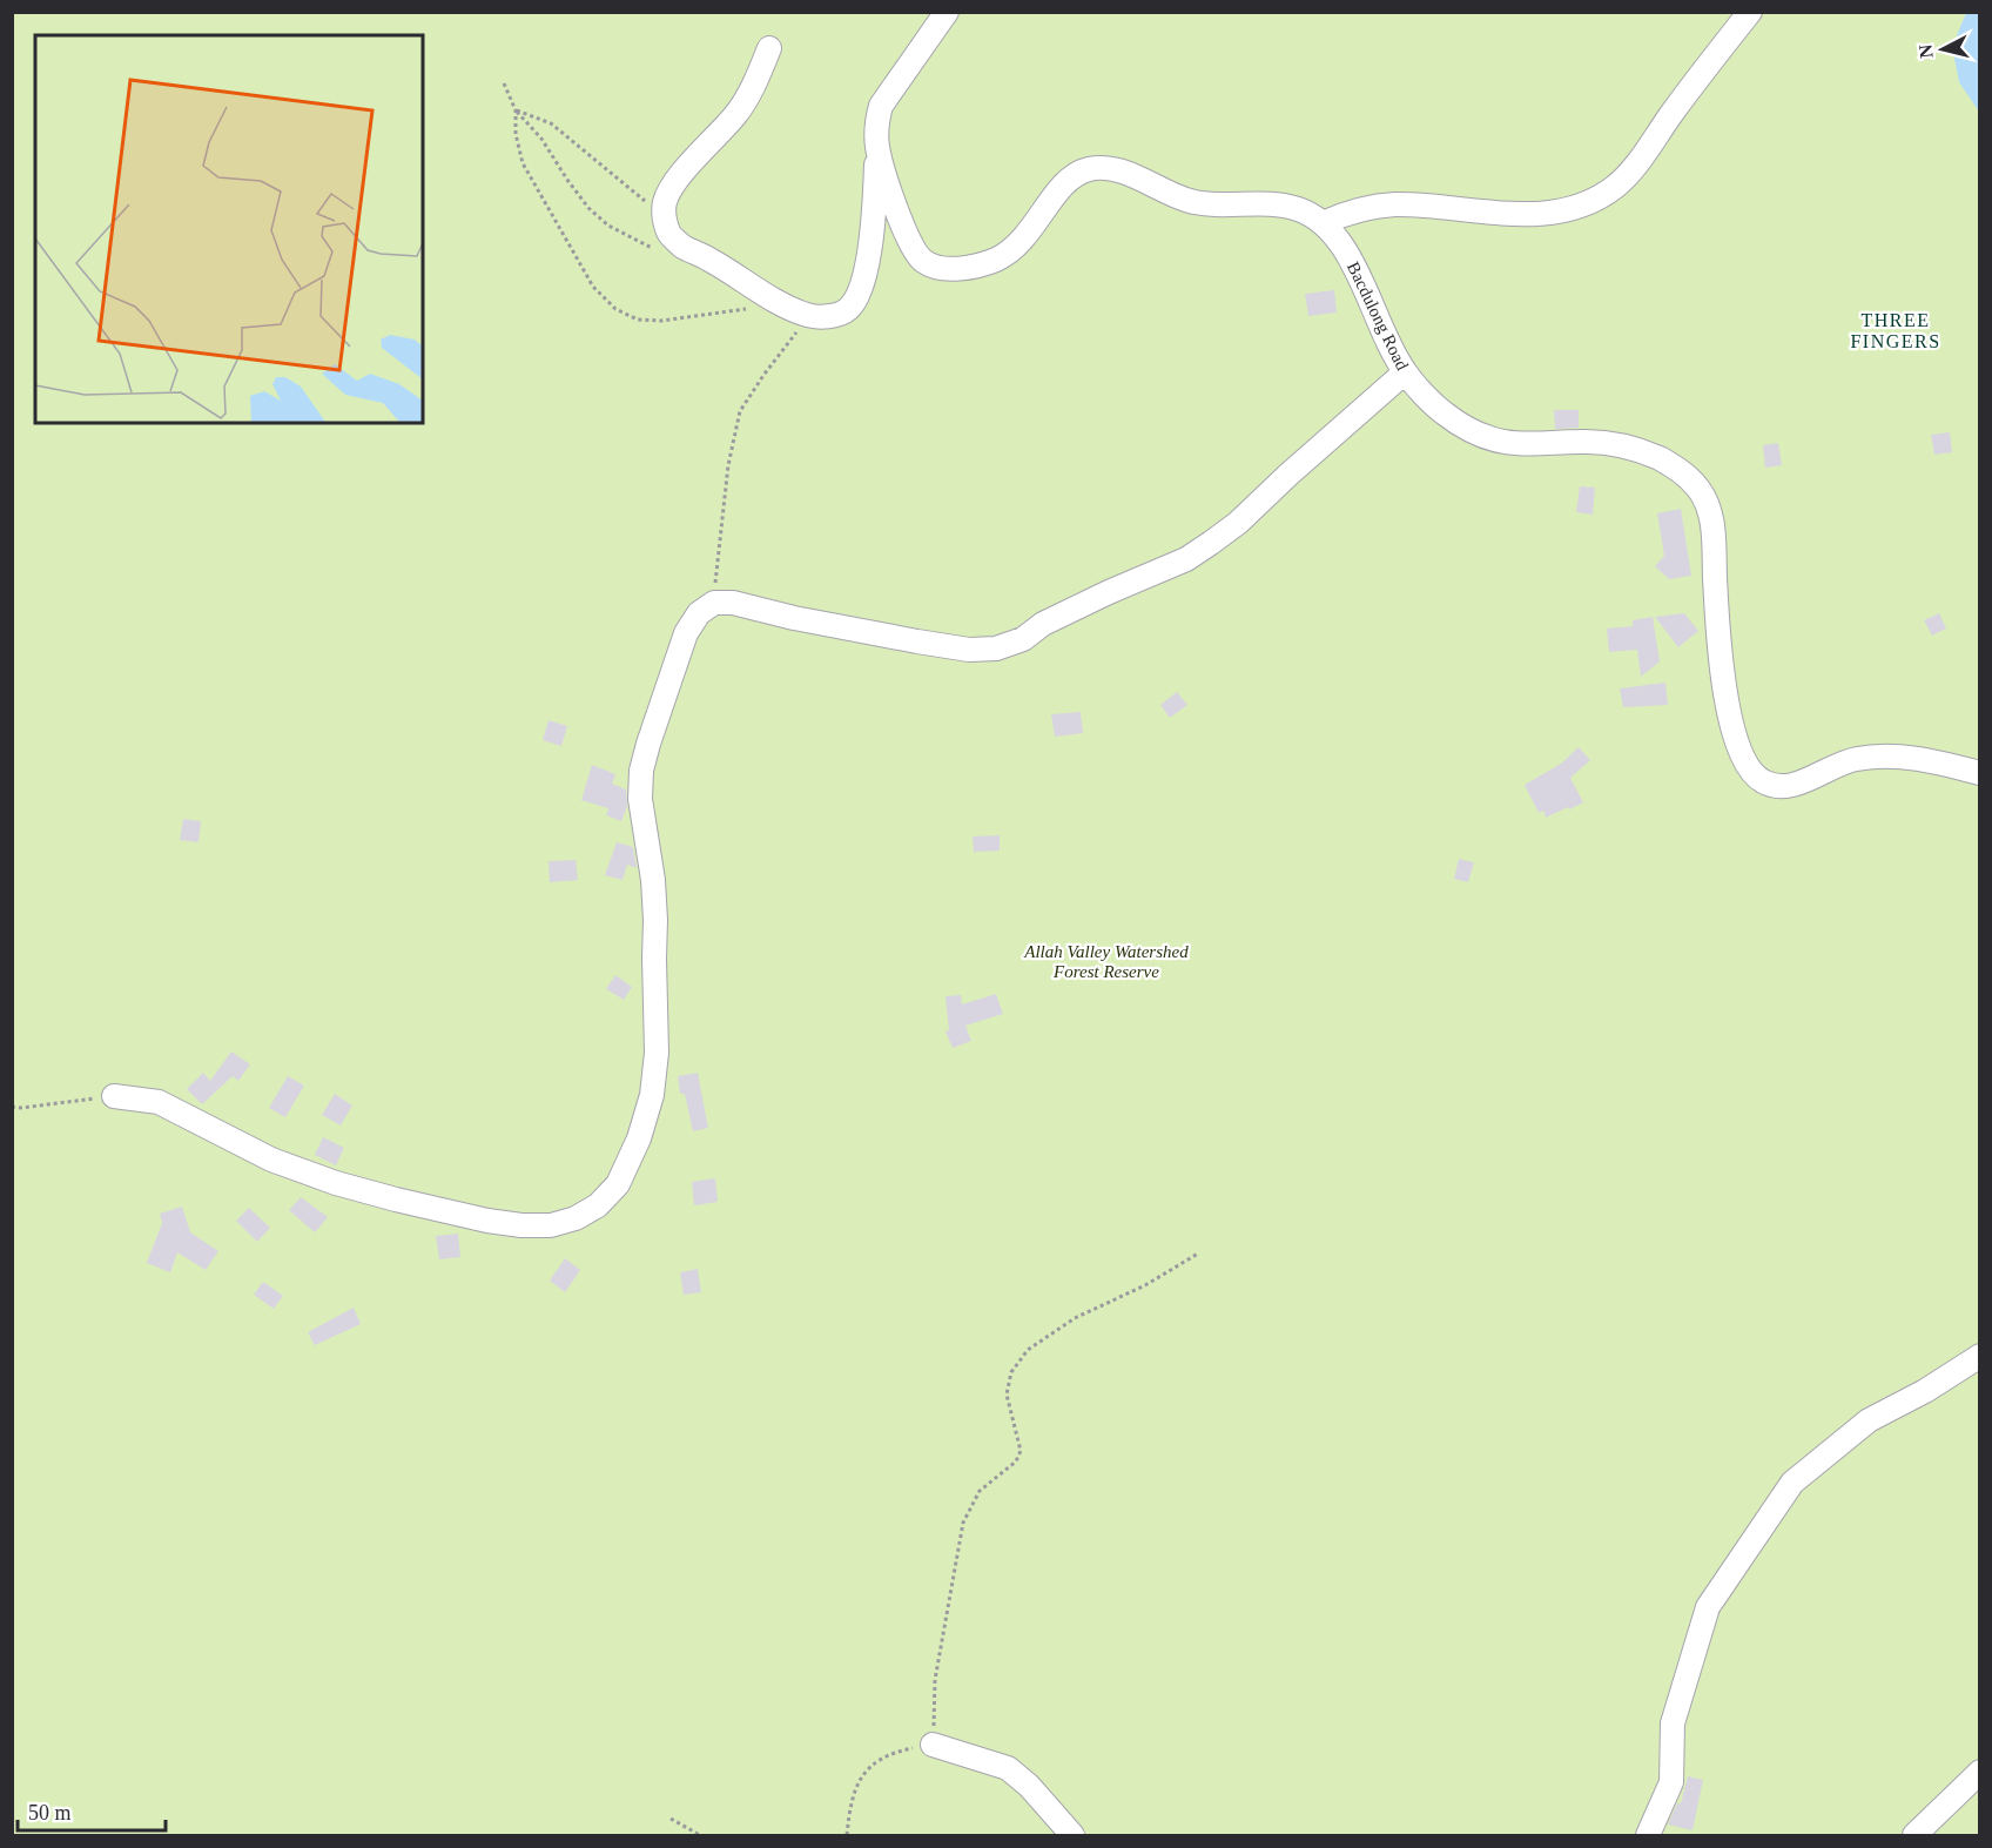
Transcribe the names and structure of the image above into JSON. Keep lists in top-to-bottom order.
{
  "streets": {
    "street": ["Bacdulong Road"]
  },
  "districts": ["THREE FINGERS"],
  "parks": ["Allah Valley Watershed Forest Reserve"],
  "scale_bar": "50 m",
  "north": "left"
}
